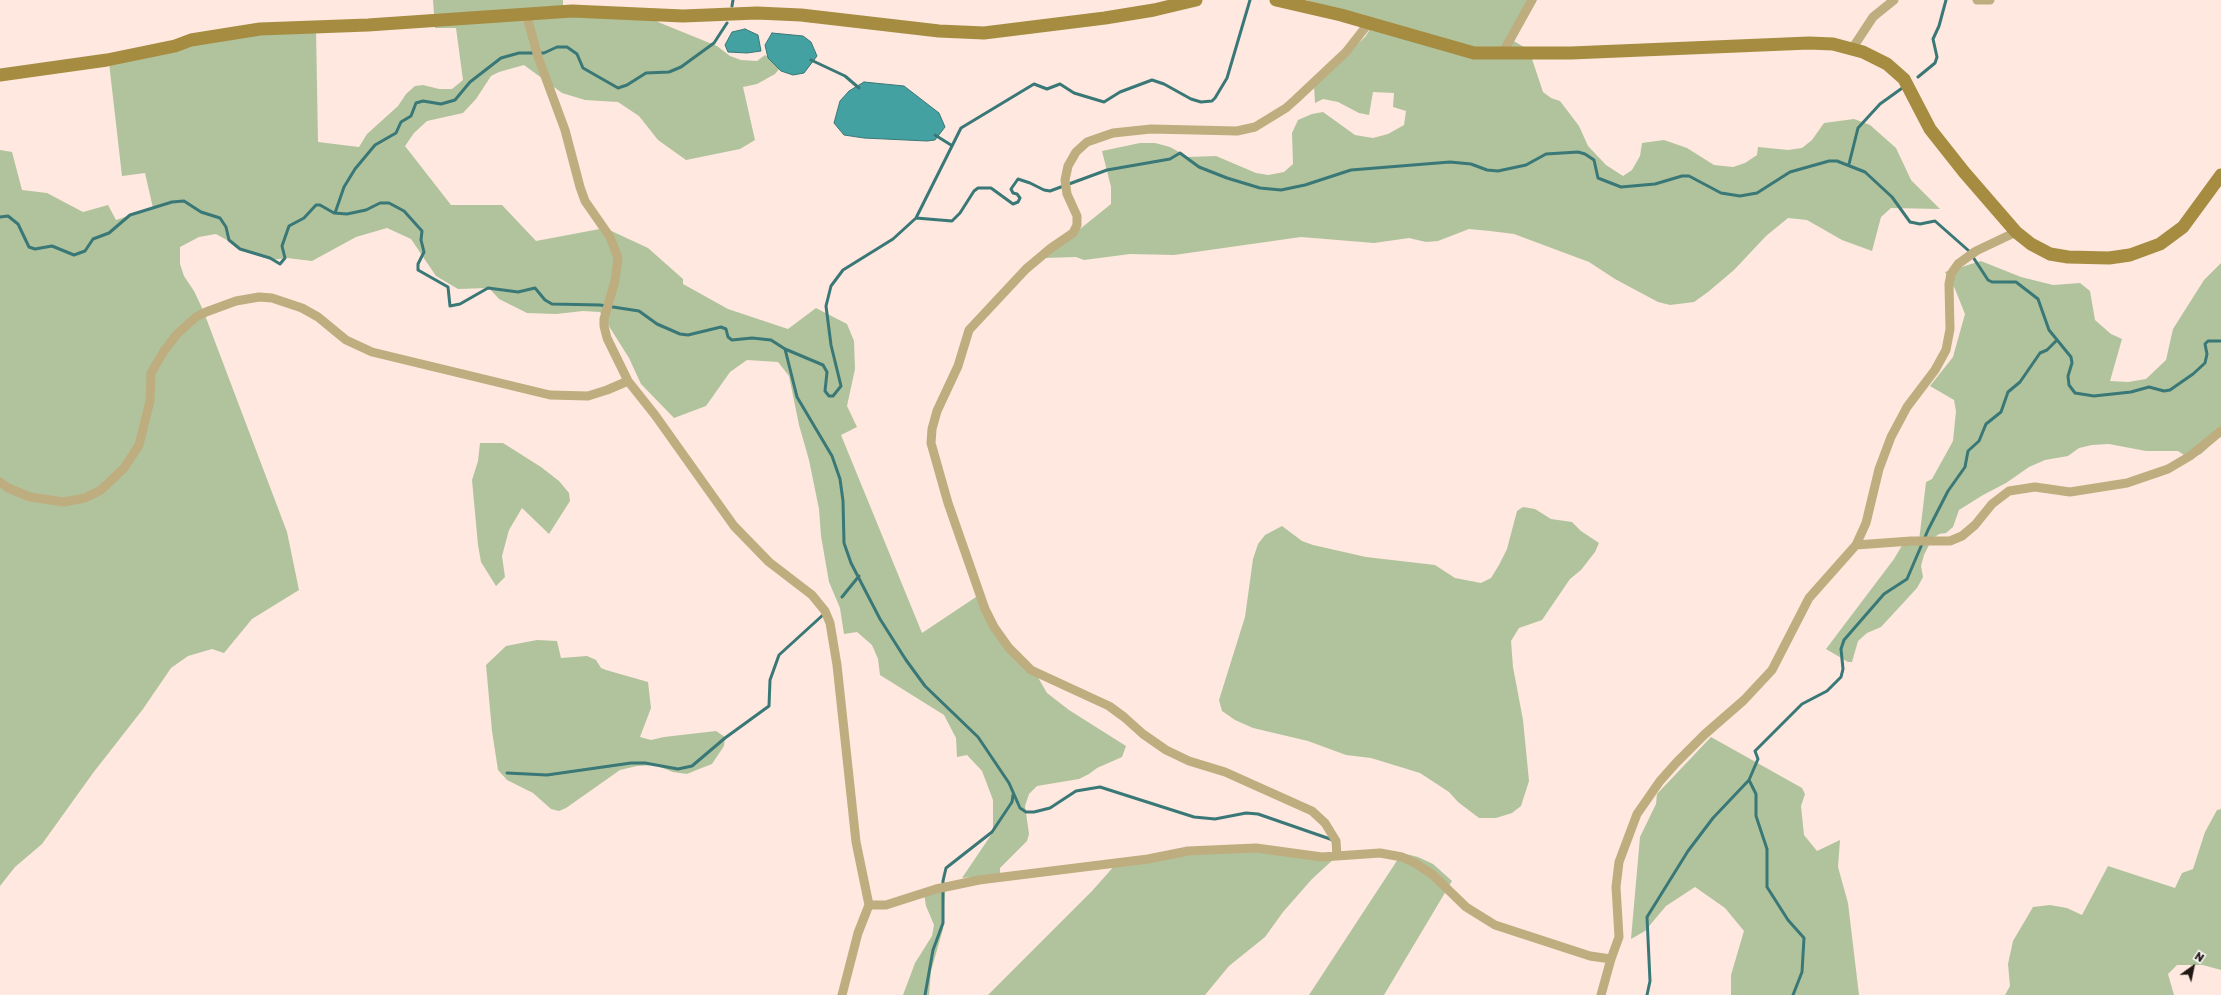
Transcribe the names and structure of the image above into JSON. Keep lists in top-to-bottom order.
{
  "north": "top right"
}
